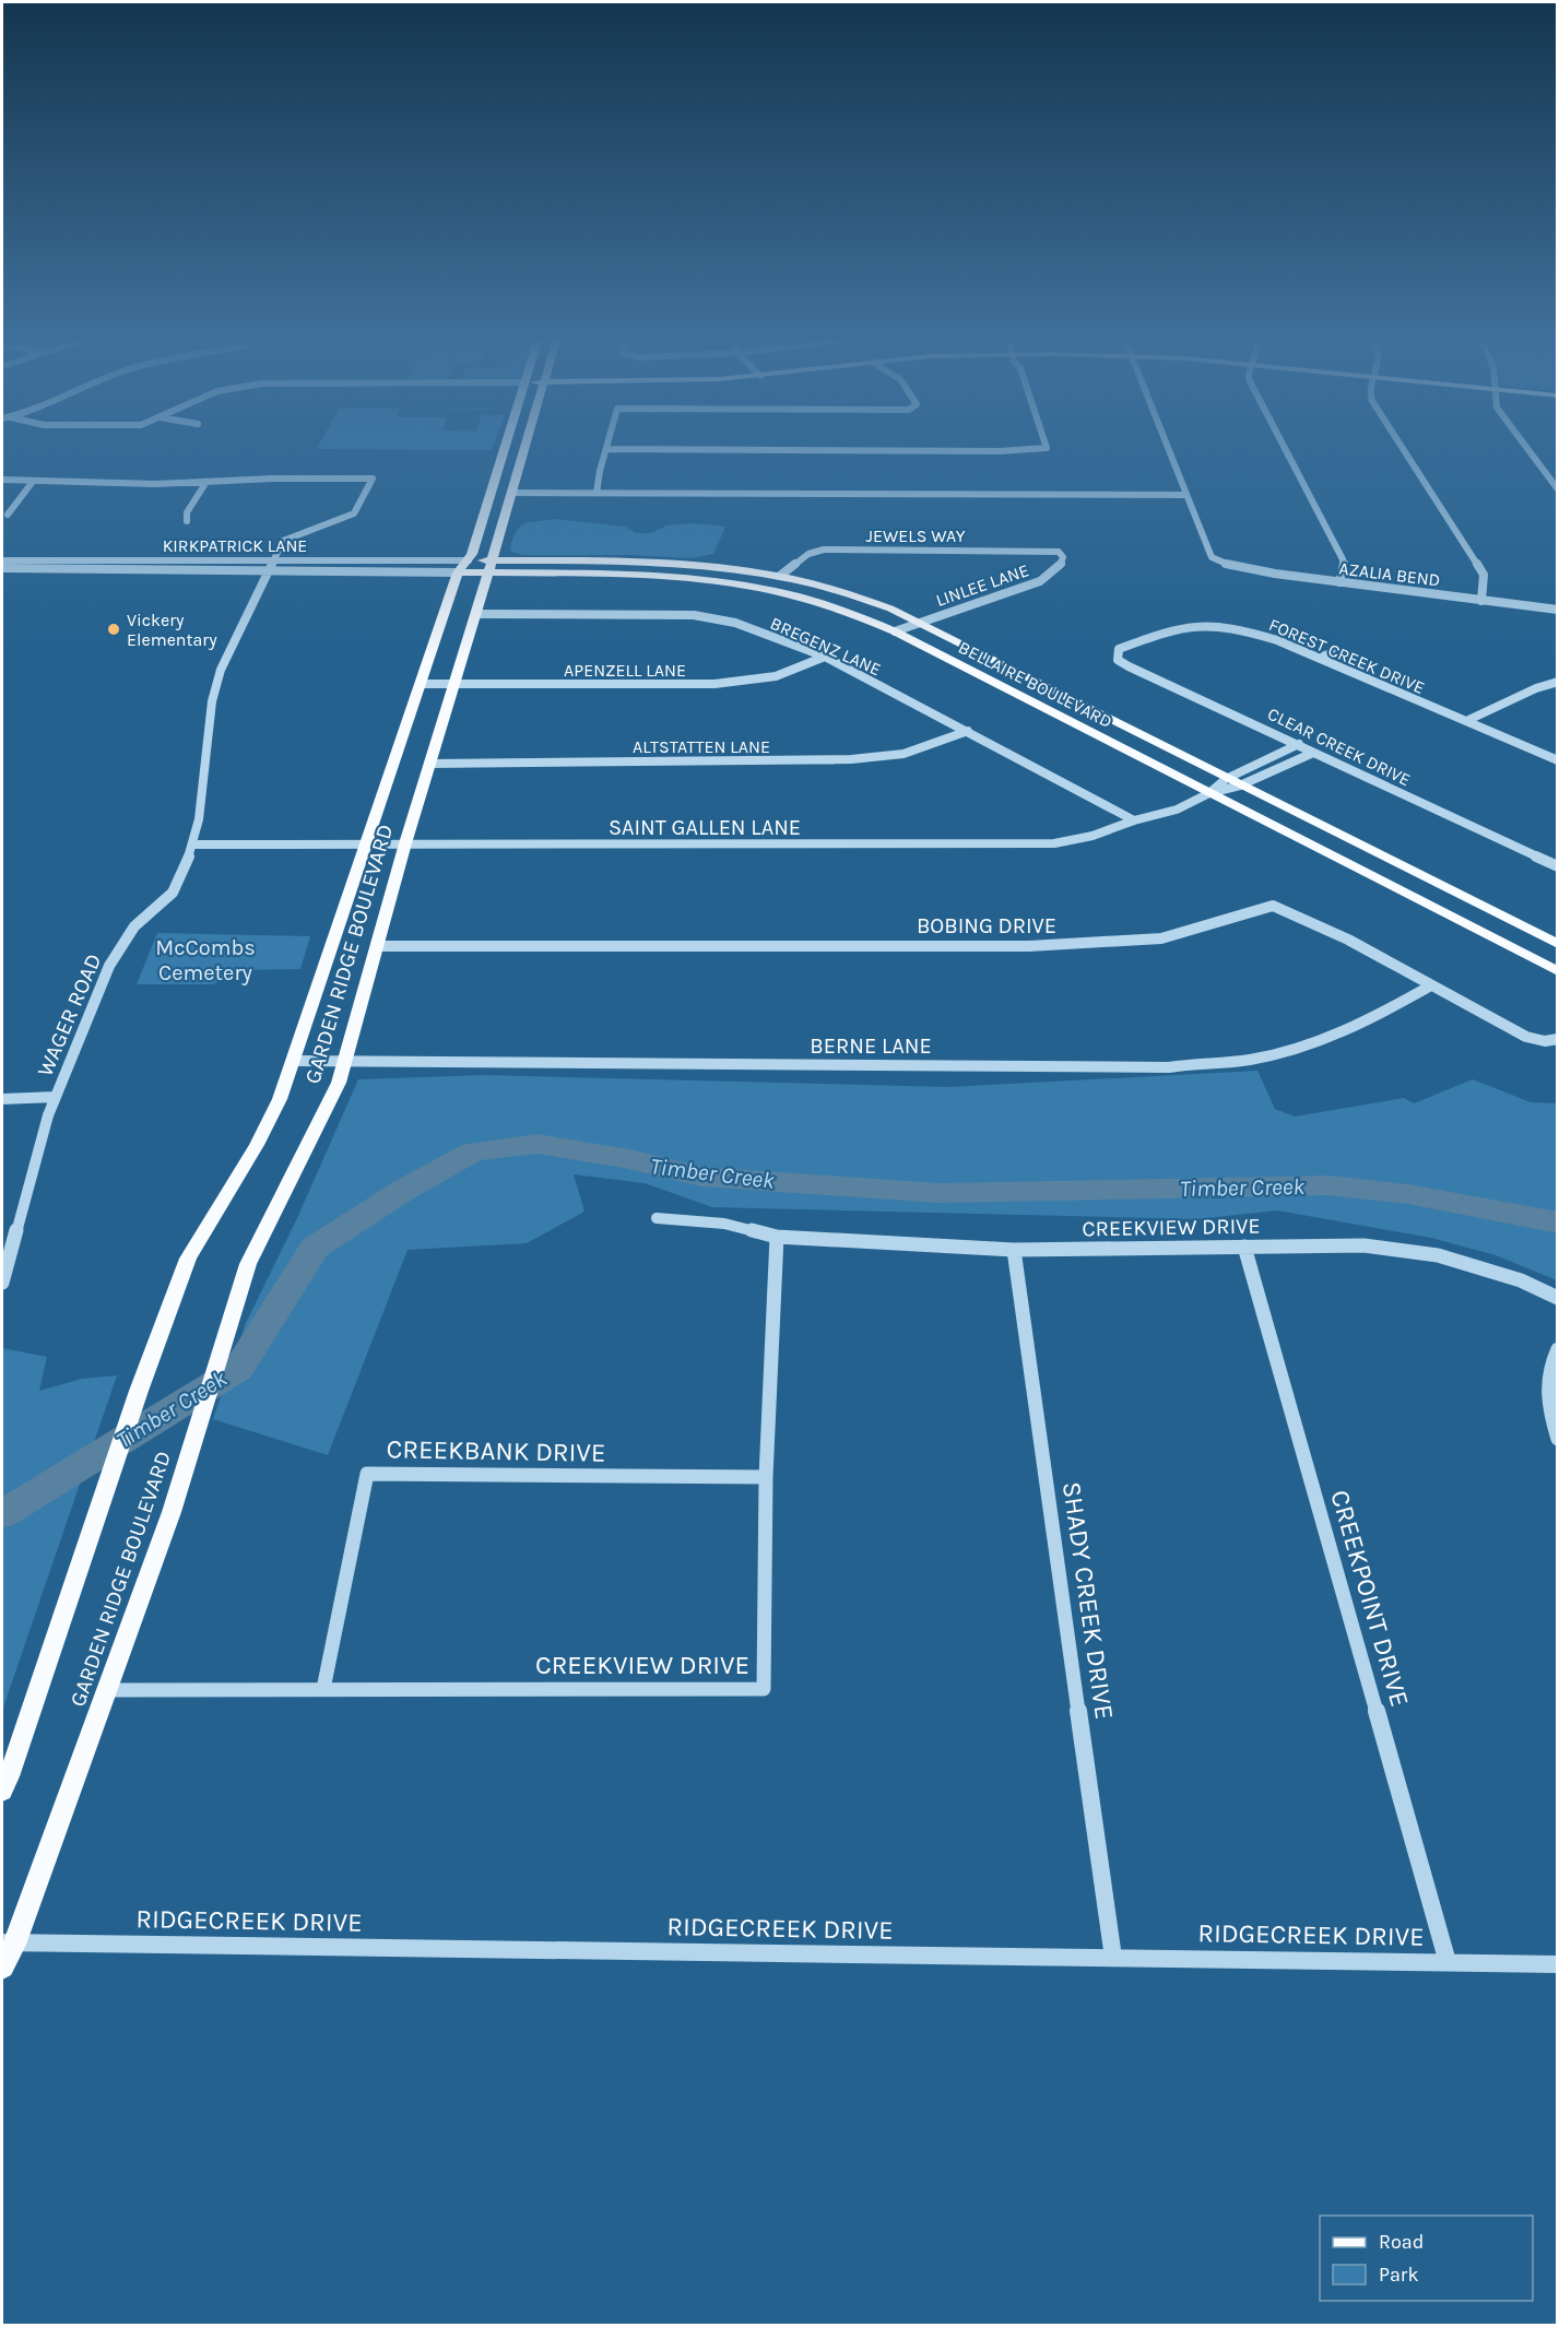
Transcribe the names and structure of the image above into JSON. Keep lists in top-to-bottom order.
{
  "streets": {
    "main road": ["BELLAIRE BOULEVARD", "GARDEN RIDGE BOULEVARD"],
    "street": [
      "JEWELS WAY",
      "KIRKPATRICK LANE",
      "AZALIA BEND",
      "LINLEE LANE",
      "BREGENZ LANE",
      "FOREST CREEK DRIVE",
      "APENZELL LANE",
      "ALTSTATTEN LANE",
      "CLEAR CREEK DRIVE",
      "SAINT GALLEN LANE",
      "BOBING DRIVE",
      "WAGER ROAD",
      "BERNE LANE",
      "CREEKVIEW DRIVE",
      "CREEKBANK DRIVE",
      "CREEKPOINT DRIVE",
      "SHADY CREEK DRIVE",
      "RIDGECREEK DRIVE"
    ]
  },
  "crossings": [
    ["JEWELS WAY", "LINLEE LANE"],
    ["JEWELS WAY", "BELLAIRE BOULEVARD"],
    ["KIRKPATRICK LANE", "BELLAIRE BOULEVARD"],
    ["KIRKPATRICK LANE", "GARDEN RIDGE BOULEVARD"],
    ["KIRKPATRICK LANE", "WAGER ROAD"],
    ["LINLEE LANE", "BELLAIRE BOULEVARD"],
    ["BREGENZ LANE", "APENZELL LANE"],
    ["BREGENZ LANE", "ALTSTATTEN LANE"],
    ["BREGENZ LANE", "SAINT GALLEN LANE"],
    ["BREGENZ LANE", "GARDEN RIDGE BOULEVARD"],
    ["FOREST CREEK DRIVE", "CLEAR CREEK DRIVE"],
    ["APENZELL LANE", "GARDEN RIDGE BOULEVARD"],
    ["BELLAIRE BOULEVARD", "SAINT GALLEN LANE"],
    ["BELLAIRE BOULEVARD", "GARDEN RIDGE BOULEVARD"],
    ["ALTSTATTEN LANE", "GARDEN RIDGE BOULEVARD"],
    ["SAINT GALLEN LANE", "GARDEN RIDGE BOULEVARD"],
    ["SAINT GALLEN LANE", "WAGER ROAD"],
    ["BOBING DRIVE", "GARDEN RIDGE BOULEVARD"],
    ["BOBING DRIVE", "BERNE LANE"],
    ["GARDEN RIDGE BOULEVARD", "BERNE LANE"],
    ["GARDEN RIDGE BOULEVARD", "CREEKVIEW DRIVE"],
    ["GARDEN RIDGE BOULEVARD", "RIDGECREEK DRIVE"],
    ["CREEKVIEW DRIVE", "CREEKBANK DRIVE"],
    ["CREEKVIEW DRIVE", "CREEKPOINT DRIVE"],
    ["CREEKVIEW DRIVE", "SHADY CREEK DRIVE"],
    ["CREEKPOINT DRIVE", "RIDGECREEK DRIVE"],
    ["SHADY CREEK DRIVE", "RIDGECREEK DRIVE"]
  ],
  "water": ["Timber Creek"],
  "parks": ["McCombs Cemetery"],
  "places": ["Vickery Elementary"],
  "legend": ["Road", "Park"]
}
